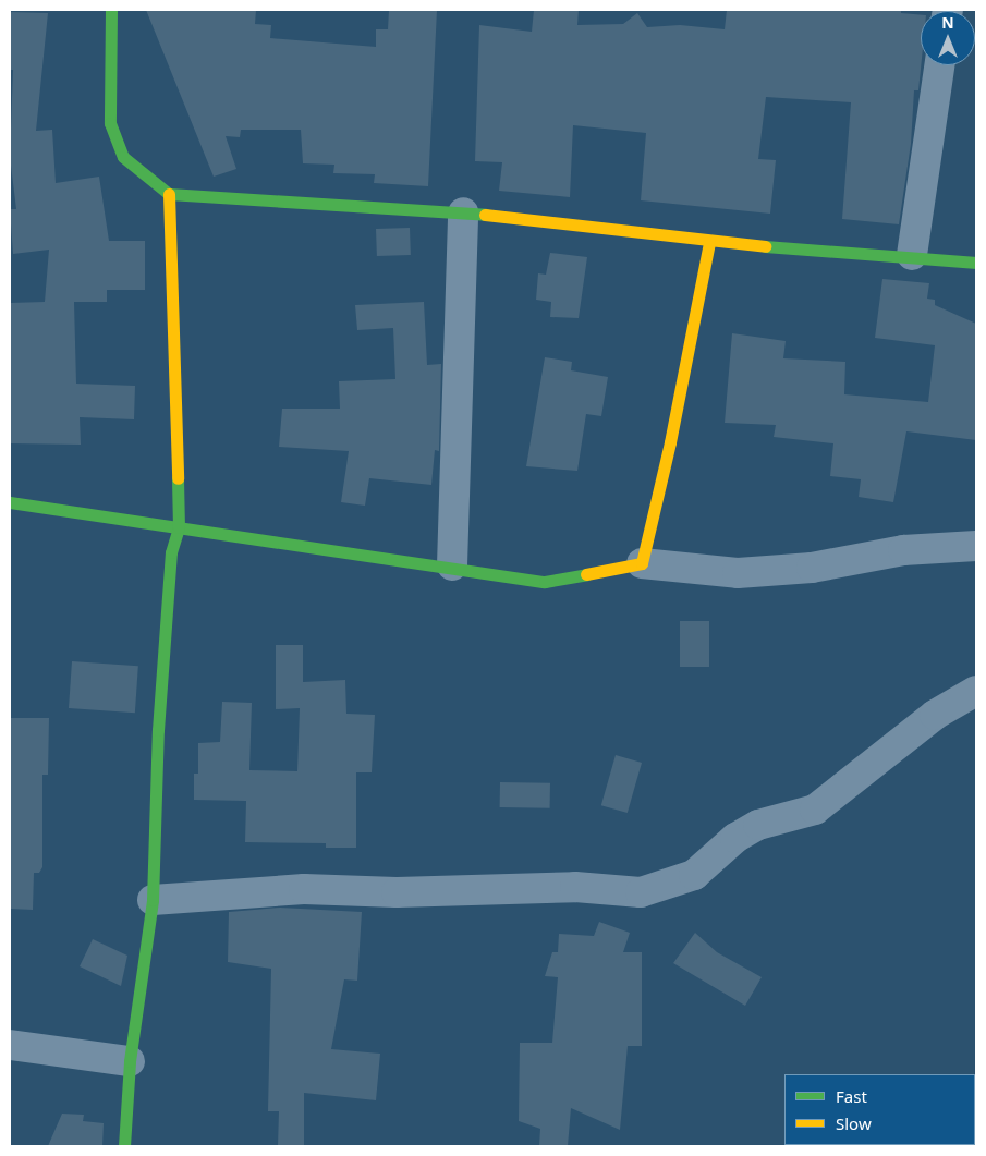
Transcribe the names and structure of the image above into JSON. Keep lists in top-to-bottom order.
{
  "legend": ["Fast", "Slow"],
  "north": "top"
}
